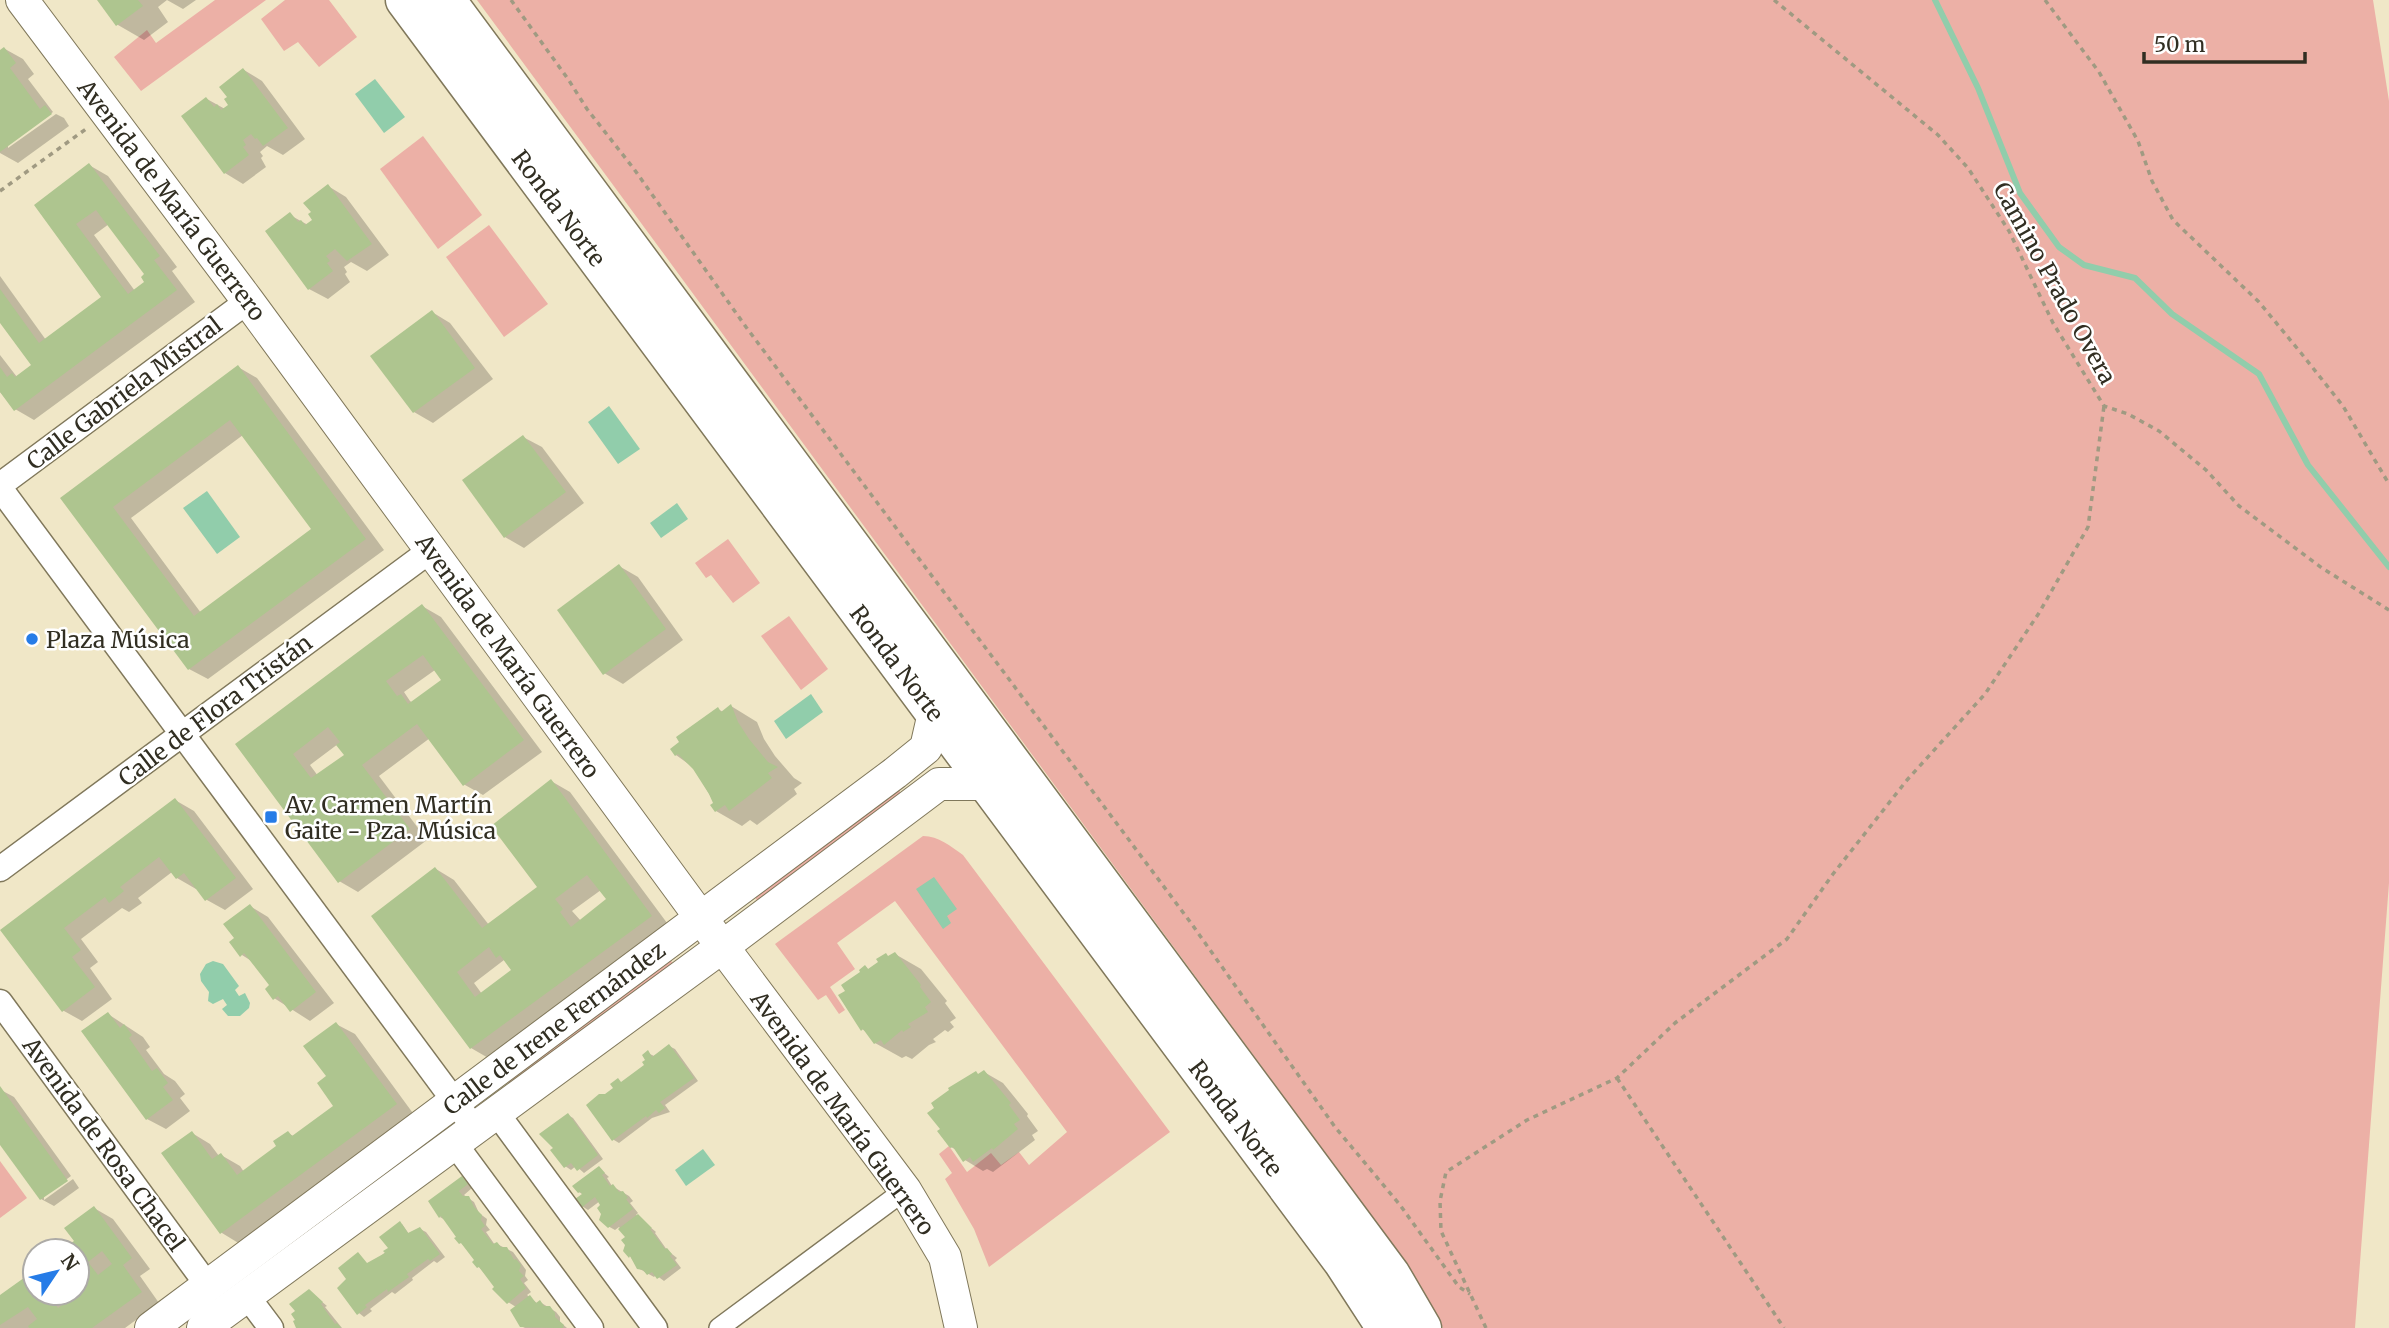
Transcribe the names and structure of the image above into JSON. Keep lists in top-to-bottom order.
{
  "streets": {
    "main road": ["Ronda Norte"],
    "street": [
      "Avenida de María Guerrero",
      "Calle Gabriela Mistral",
      "Calle de Flora Tristán",
      "Calle de Irene Fernández",
      "Avenida de Rosa Chacel"
    ],
    "path": ["Camino Prado Overa"]
  },
  "crossings": [
    ["Avenida de María Guerrero", "Calle Gabriela Mistral"],
    ["Avenida de María Guerrero", "Calle de Flora Tristán"],
    ["Avenida de María Guerrero", "Calle de Irene Fernández"],
    ["Ronda Norte", "Calle de Irene Fernández"],
    ["Calle de Irene Fernández", "Avenida de Rosa Chacel"]
  ],
  "places": {
    "other": ["Plaza Música"],
    "transit": ["Av. Carmen Martín Gaite - Pza. Música"]
  },
  "scale_bar": "50 m",
  "north": "top right"
}
